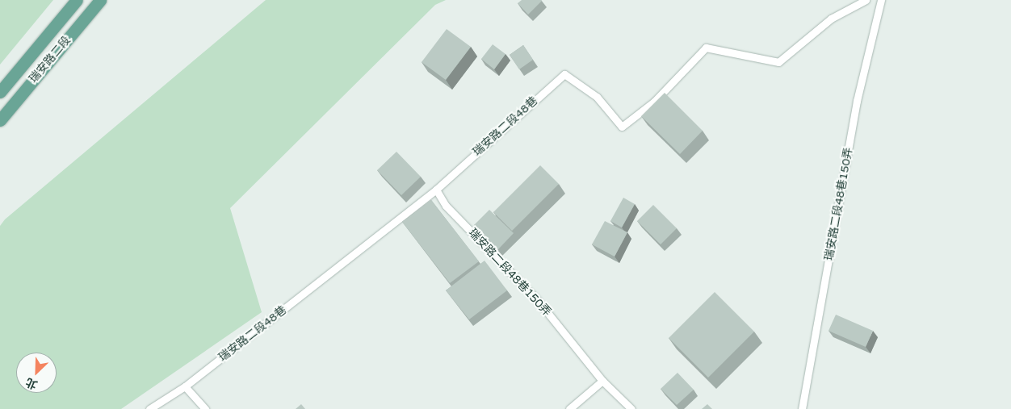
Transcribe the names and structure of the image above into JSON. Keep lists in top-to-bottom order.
{
  "streets": {
    "main road": ["瑞安路二段"],
    "lane": ["瑞安路二段48巷", "瑞安路二段48巷150弄"]
  },
  "crossings": [
    ["瑞安路二段48巷", "瑞安路二段48巷150弄"]
  ],
  "north": "bottom left"
}
